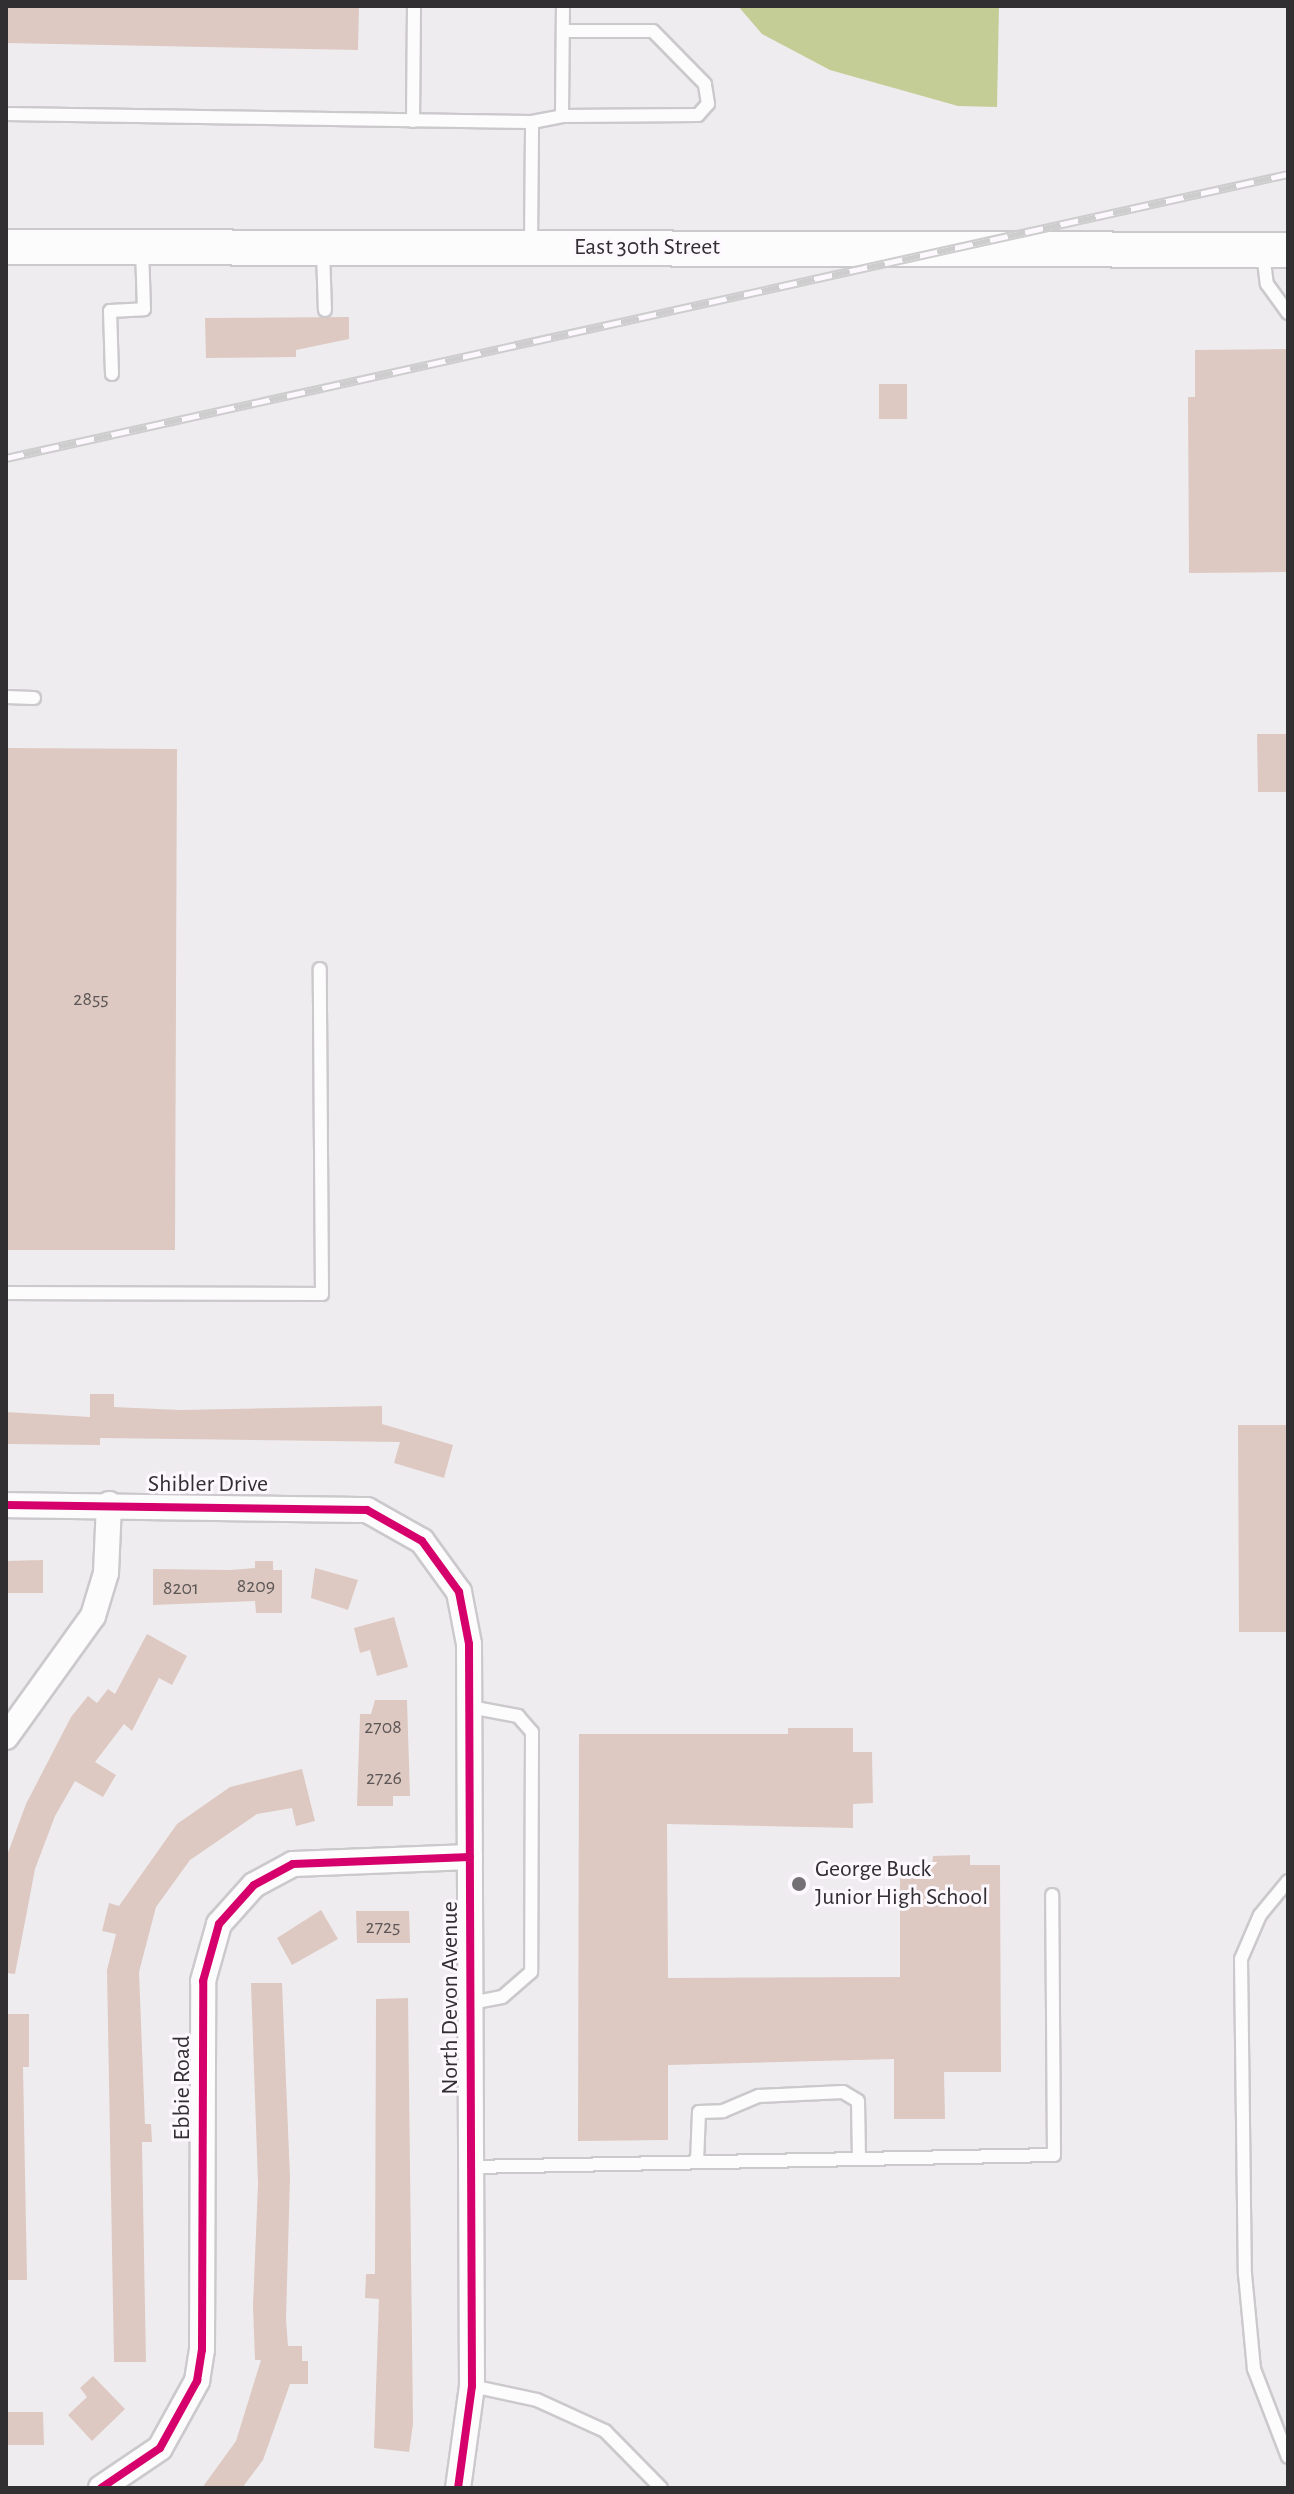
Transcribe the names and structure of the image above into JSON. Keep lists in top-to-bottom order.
{
  "streets": {
    "main road": ["East 30th Street"],
    "street": ["Shibler Drive", "North Devon Avenue", "Ebbie Road"]
  },
  "crossings": [
    ["Shibler Drive", "North Devon Avenue"],
    ["North Devon Avenue", "Ebbie Road"]
  ],
  "places": ["George Buck Junior High School"],
  "house_numbers": [
    "2855",
    "8209",
    "8201",
    "2708",
    "2726",
    "2725"
  ]
}
